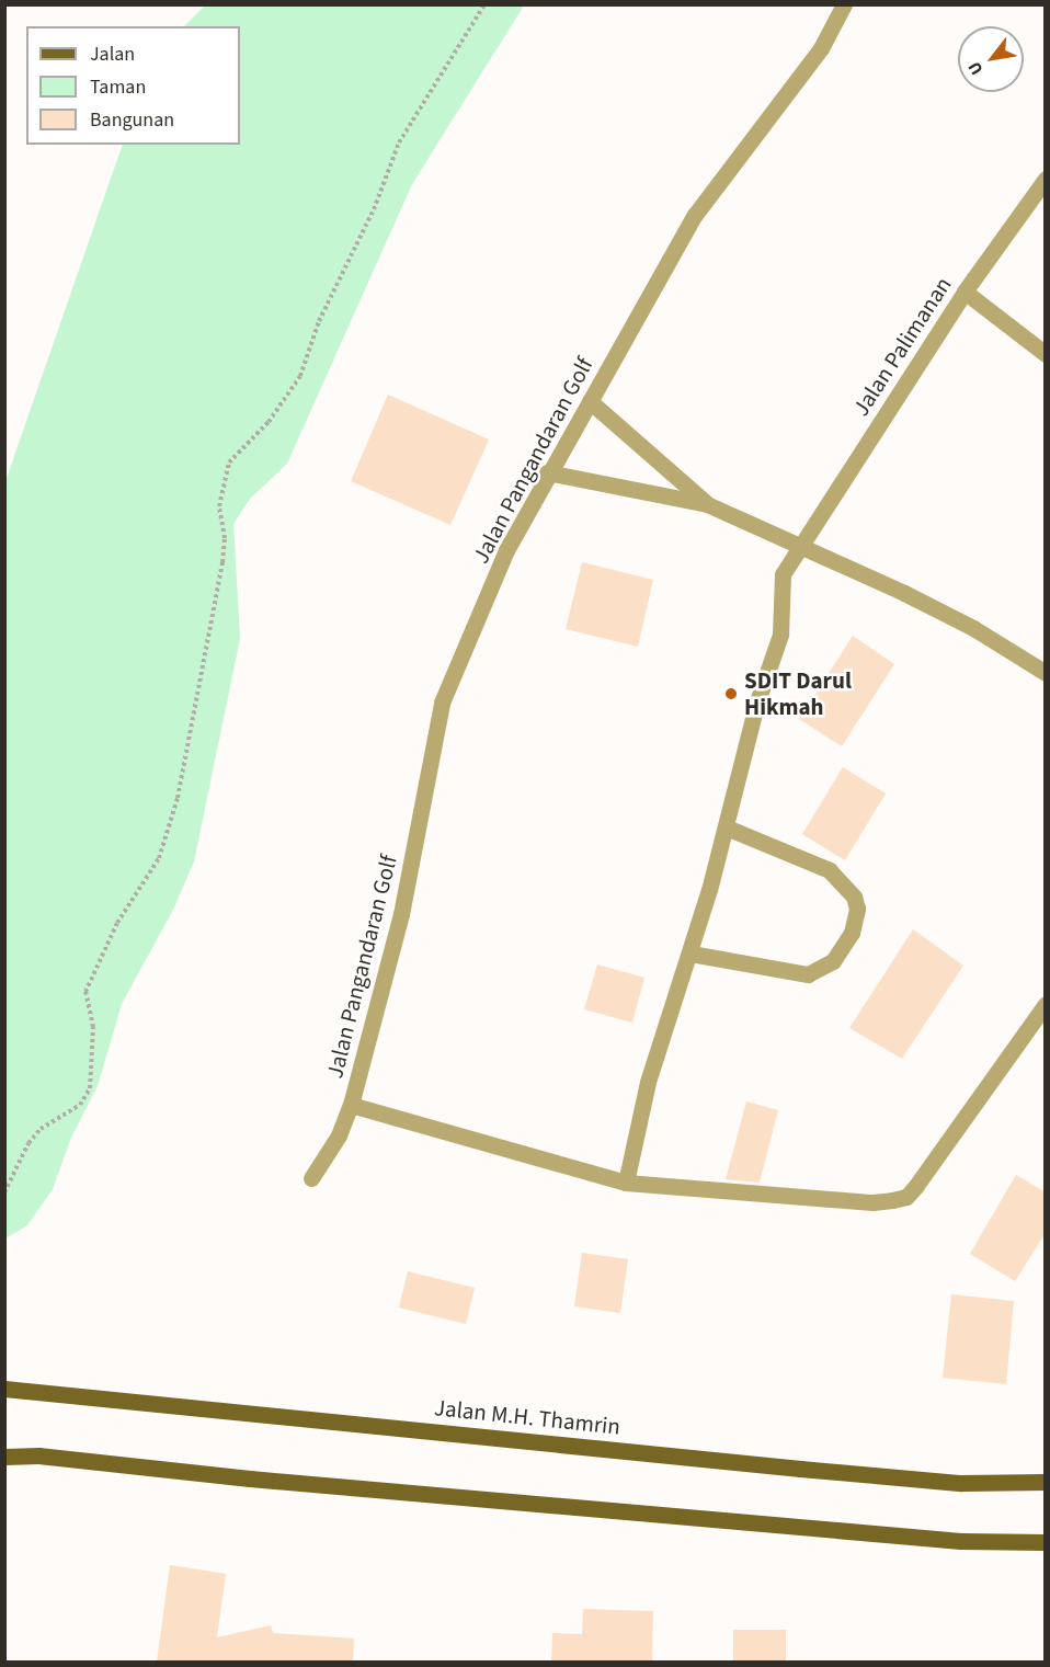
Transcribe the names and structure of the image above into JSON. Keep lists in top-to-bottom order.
{
  "streets": {
    "main road": ["Jalan M.H. Thamrin"],
    "street": ["Jalan Palimanan", "Jalan Pangandaran Golf"]
  },
  "places": ["SDIT Darul Hikmah"],
  "legend": ["Jalan", "Taman", "Bangunan"],
  "north": "bottom left"
}
